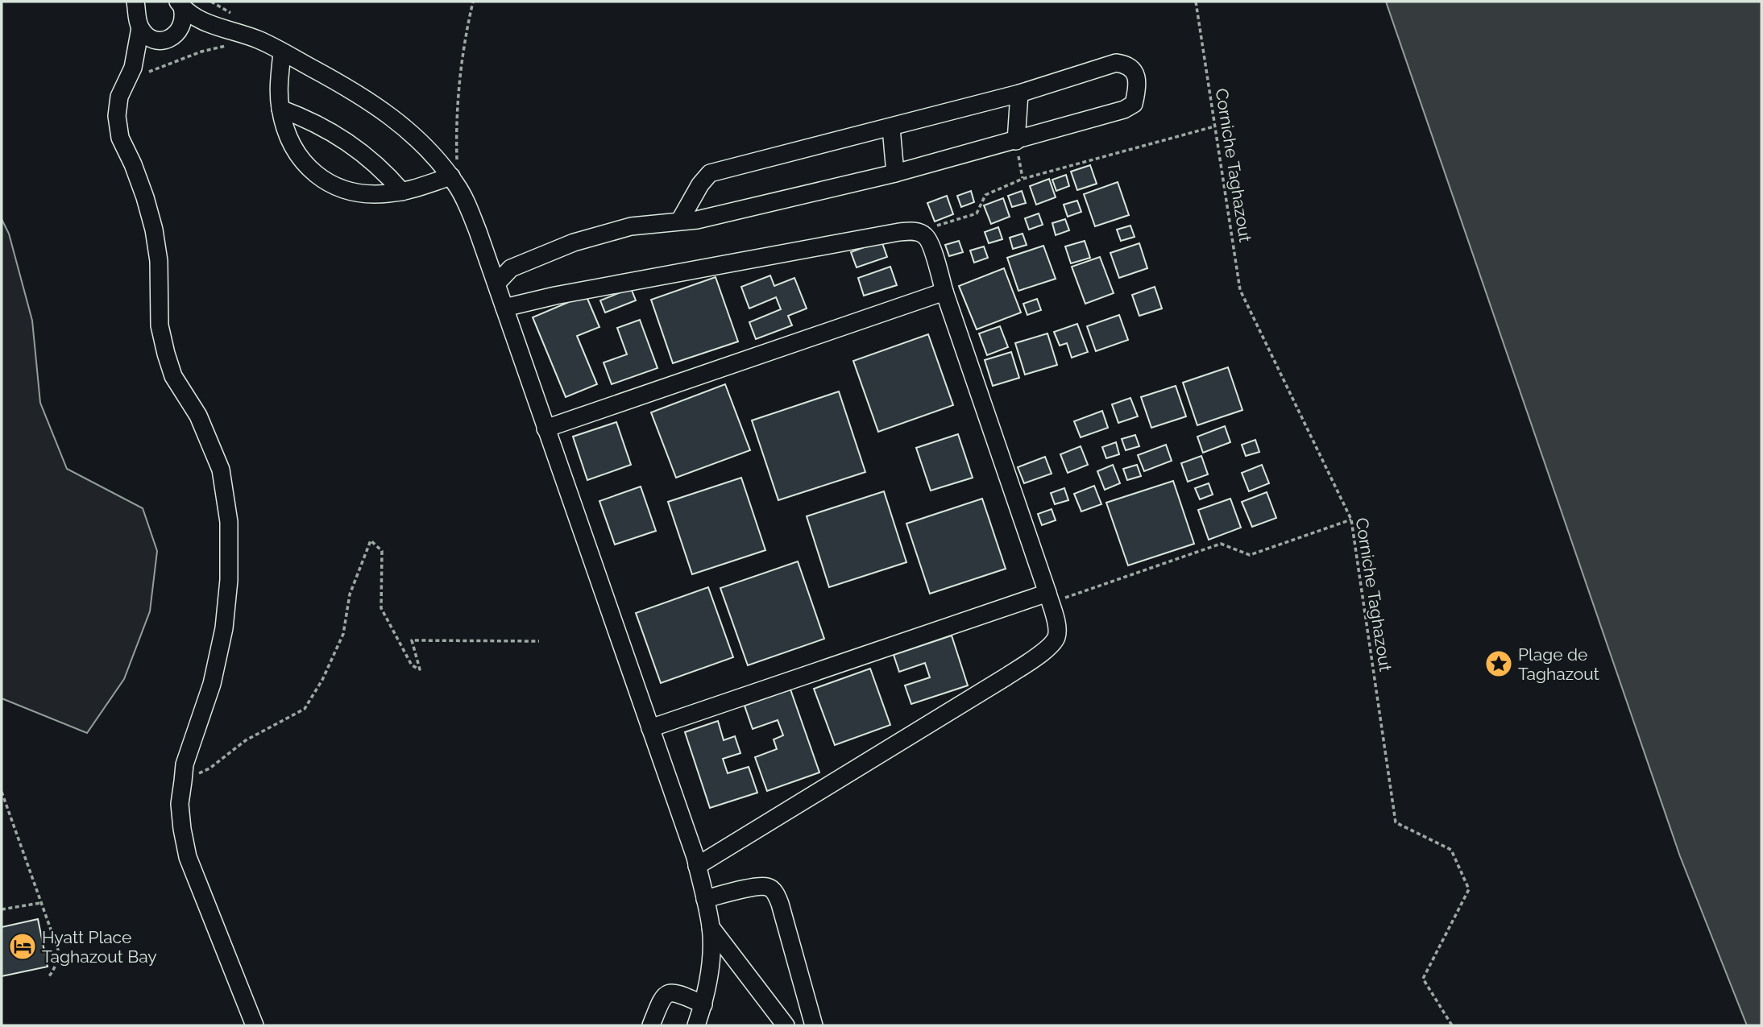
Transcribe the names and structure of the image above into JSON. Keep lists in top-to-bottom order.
{
  "streets": {
    "path": ["Corniche Taghazout"]
  },
  "places": {
    "place": ["Plage de Taghazout"],
    "hotel": ["Hyatt Place Taghazout Bay"]
  }
}
